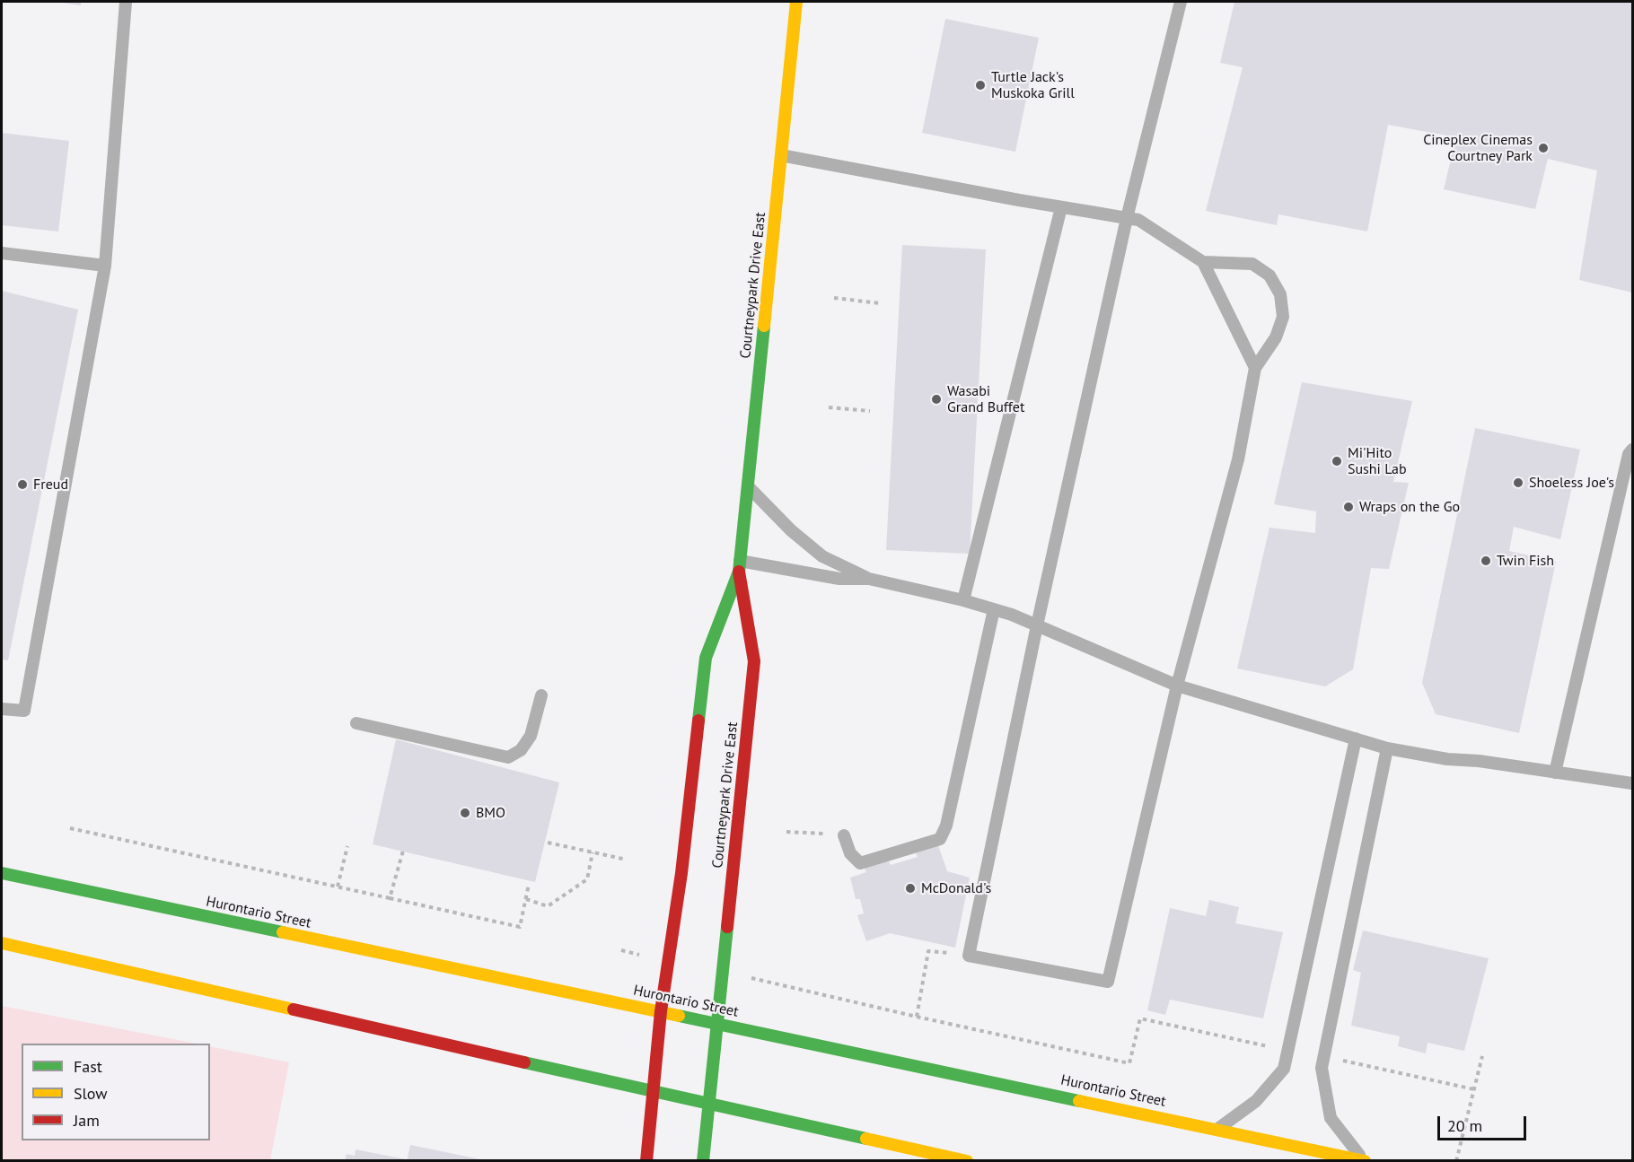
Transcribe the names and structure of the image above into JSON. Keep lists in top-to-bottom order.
{
  "streets": {
    "main road": ["Courtneypark Drive East", "Hurontario Street"]
  },
  "crossings": [
    ["Courtneypark Drive East", "Hurontario Street"]
  ],
  "places": [
    "Turtle Jack's Muskoka Grill",
    "Cineplex Cinemas Courtney Park",
    "Wasabi Grand Buffet",
    "Mi'Hito Sushi Lab",
    "Shoeless Joe's",
    "Freud",
    "Wraps on the Go",
    "Twin Fish",
    "BMO",
    "McDonald's"
  ],
  "legend": ["Fast", "Slow", "Jam"],
  "scale_bar": "20 m"
}
